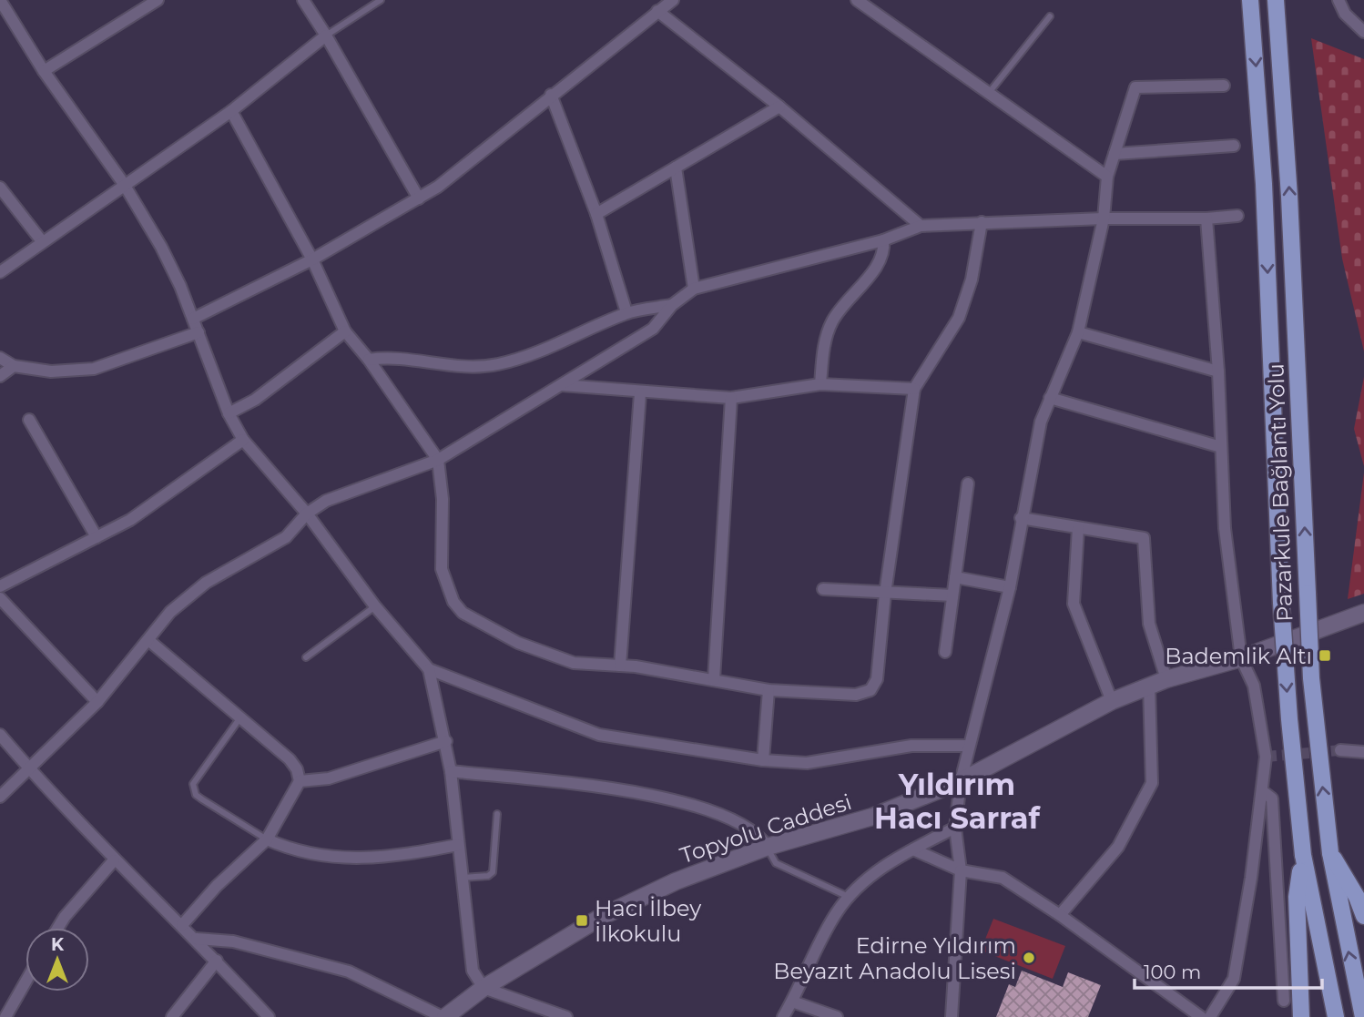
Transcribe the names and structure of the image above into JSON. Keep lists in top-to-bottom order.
{
  "streets": {
    "main road": ["Pazarkule Bağlantı Yolu"],
    "street": ["Topyolu Caddesi"]
  },
  "districts": ["Yıldırım Hacı Sarraf"],
  "places": {
    "transit": ["Bademlik Altı", "Hacı İlbey İlkokulu"],
    "other": ["Edirne Yıldırım Beyazıt Anadolu Lisesi"]
  },
  "scale_bar": "100 m",
  "north": "top"
}
